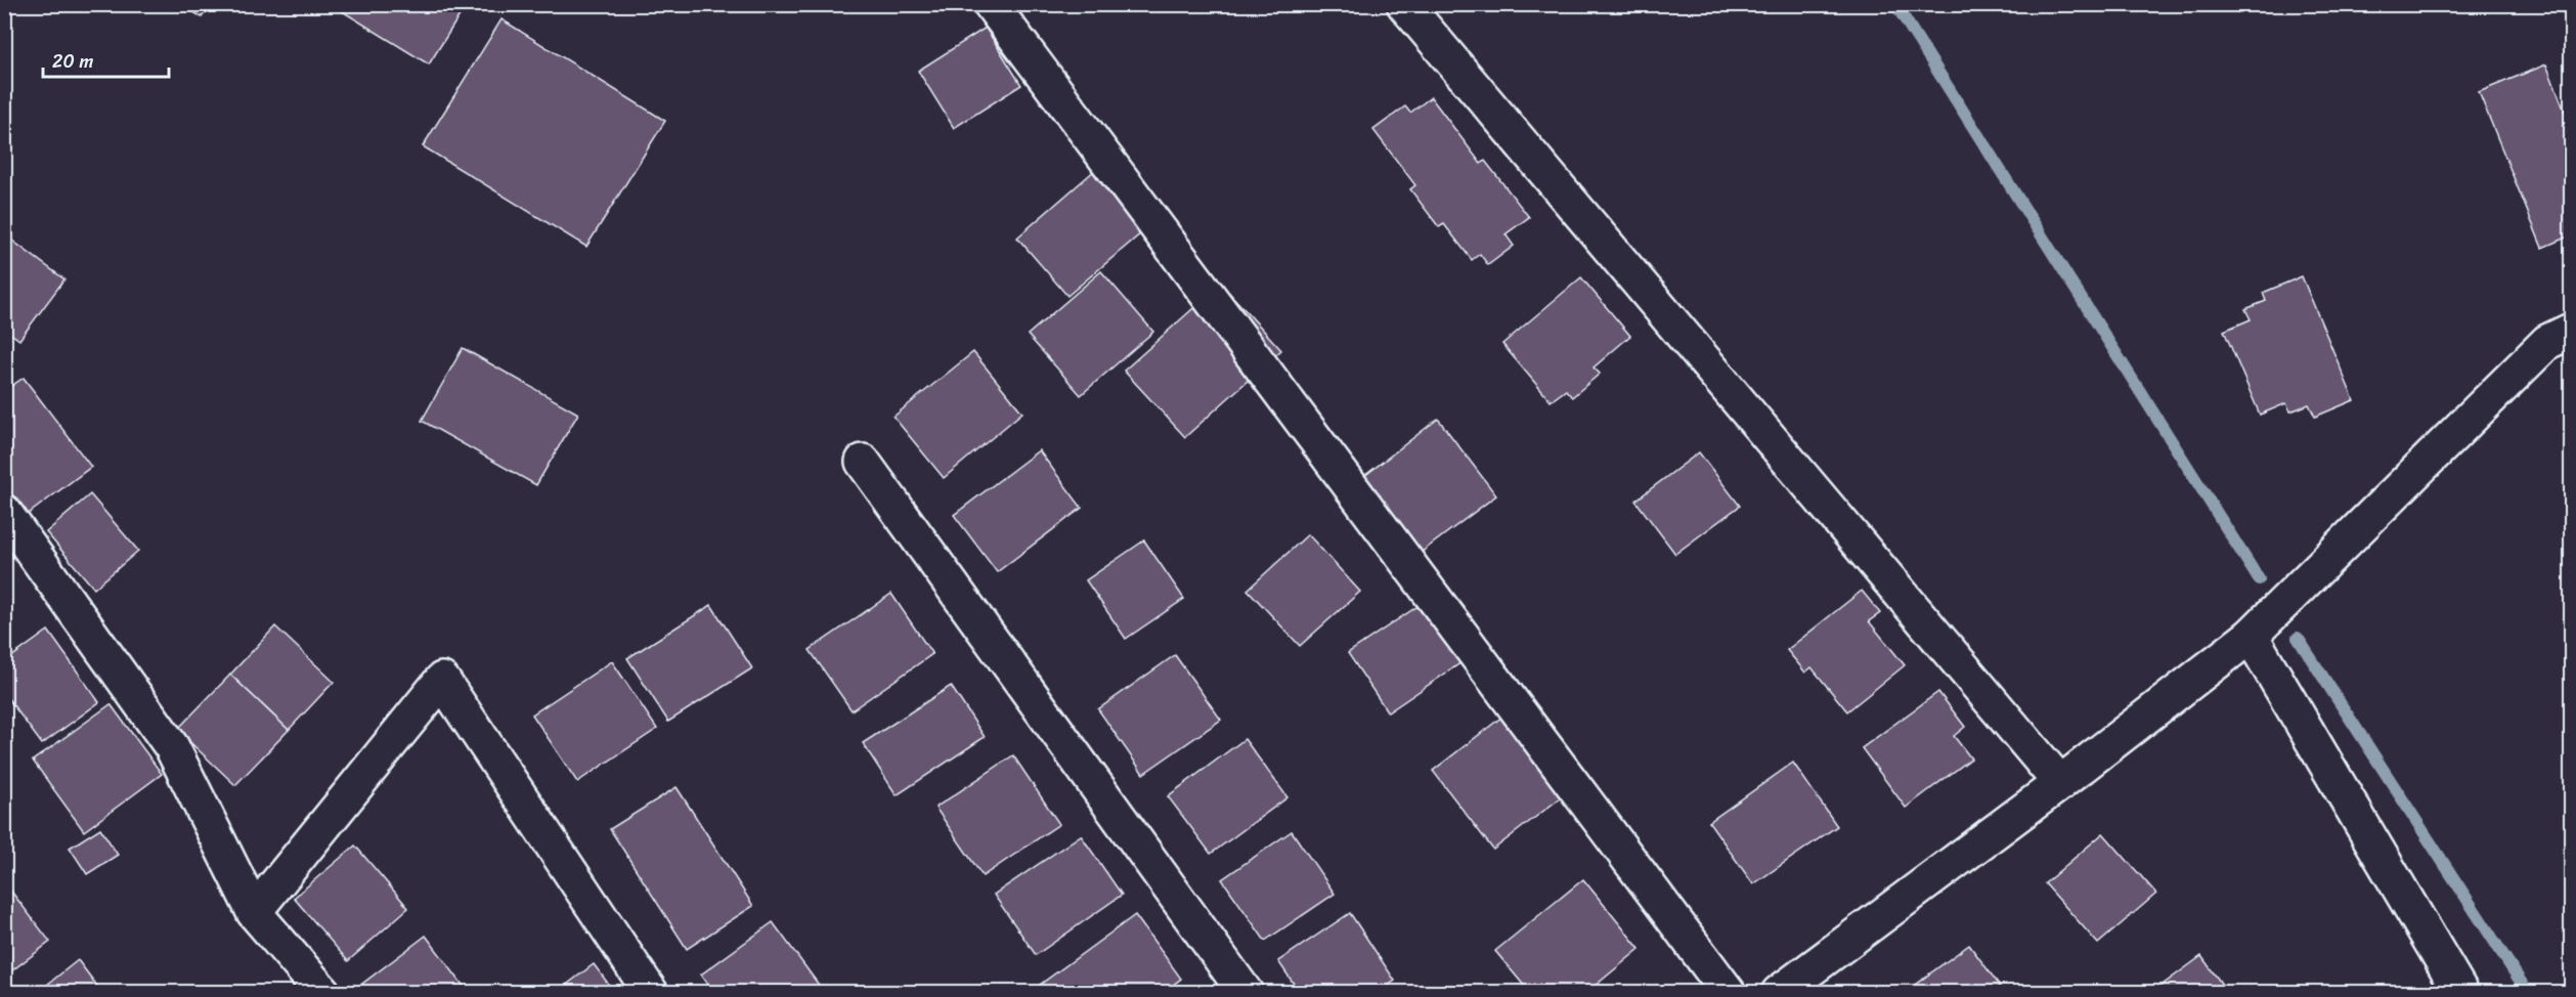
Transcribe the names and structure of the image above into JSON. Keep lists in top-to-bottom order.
{
  "scale_bar": "20 m"
}
